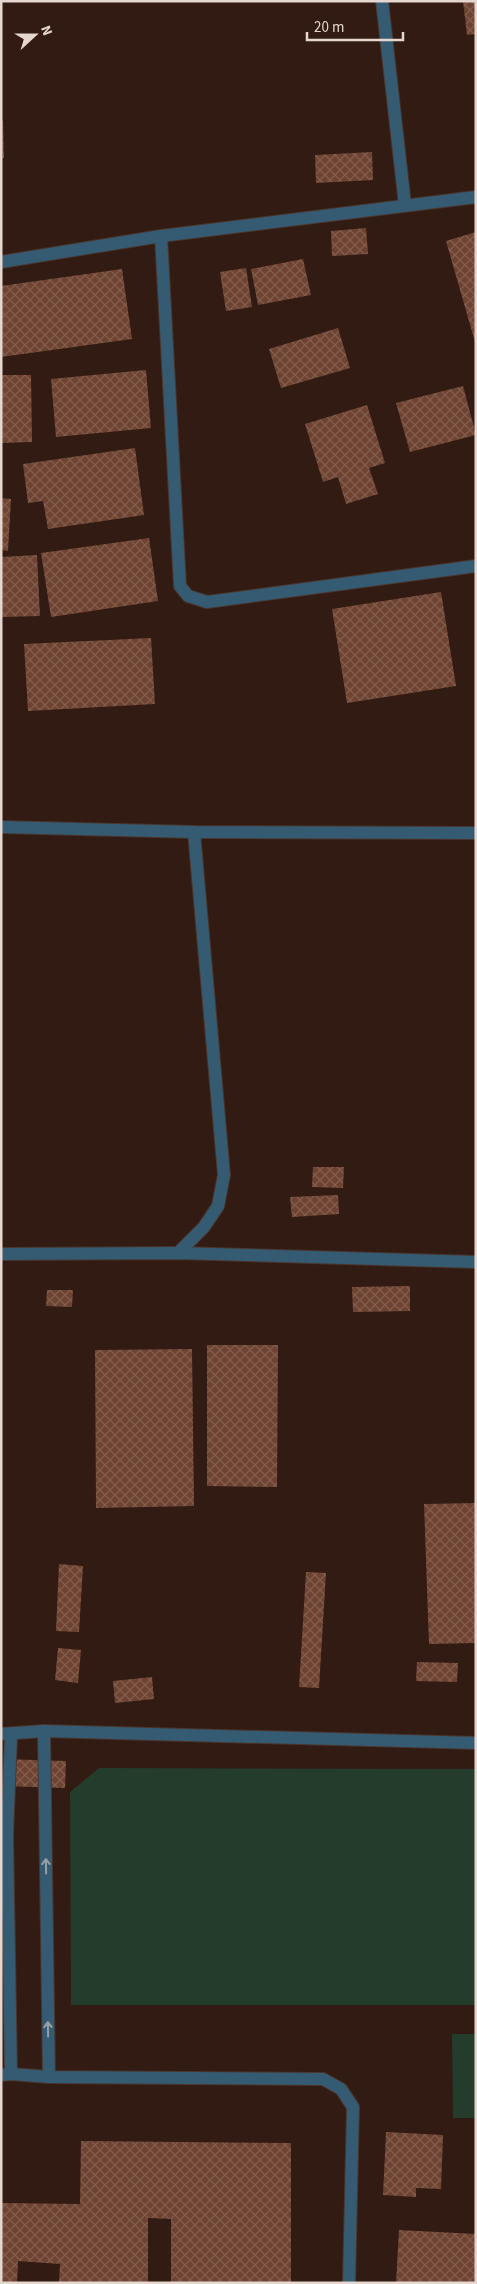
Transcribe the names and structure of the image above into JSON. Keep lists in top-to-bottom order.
{
  "scale_bar": "20 m",
  "north": "right"
}
